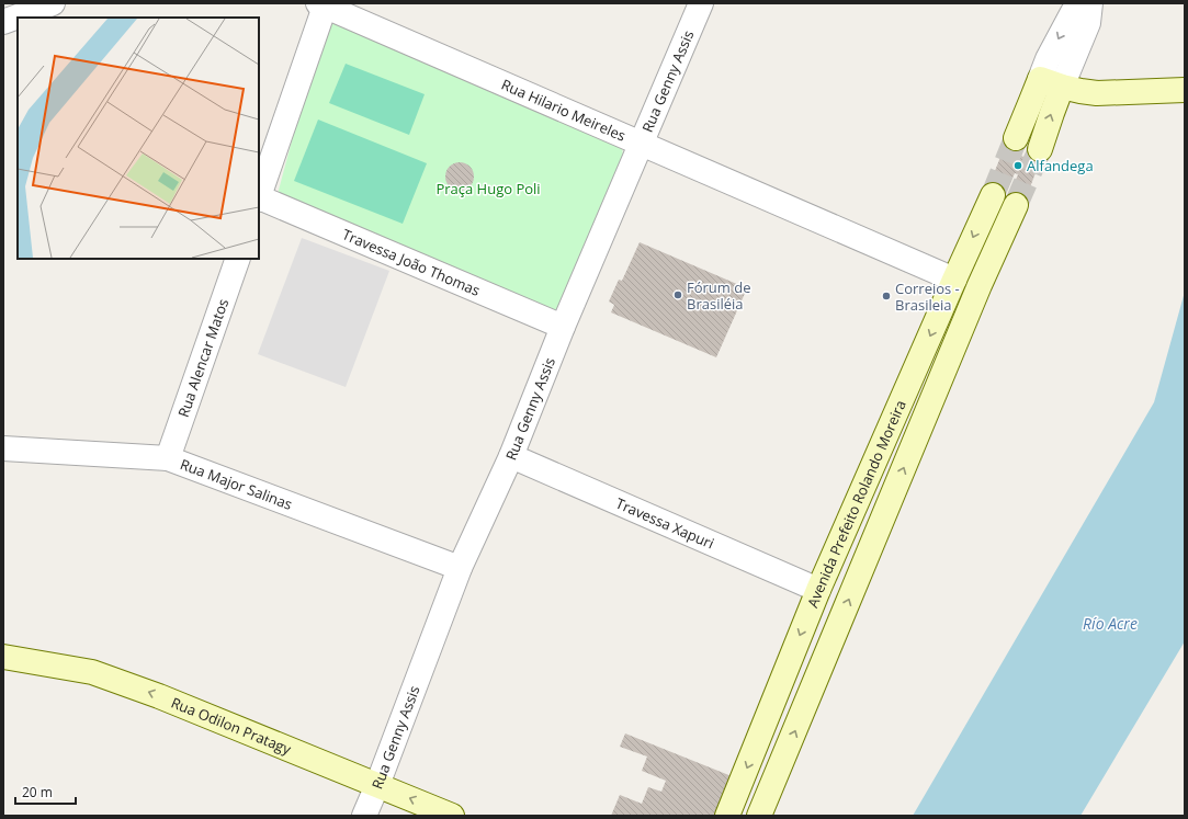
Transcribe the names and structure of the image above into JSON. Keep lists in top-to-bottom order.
{
  "streets": {
    "main road": ["Avenida Prefeito Rolando Moreira", "Rua Odilon Pratagy"],
    "street": [
      "Rua Genny Assis",
      "Rua Hilario Meireles",
      "Travessa João Thomas",
      "Rua Alencar Matos",
      "Rua Major Salinas",
      "Travessa Xapuri"
    ]
  },
  "crossings": [
    ["Rua Genny Assis", "Rua Hilario Meireles"],
    ["Rua Genny Assis", "Travessa João Thomas"],
    ["Rua Genny Assis", "Rua Major Salinas"],
    ["Rua Genny Assis", "Travessa Xapuri"],
    ["Rua Genny Assis", "Rua Odilon Pratagy"],
    ["Rua Hilario Meireles", "Avenida Prefeito Rolando Moreira"],
    ["Rua Alencar Matos", "Rua Major Salinas"],
    ["Avenida Prefeito Rolando Moreira", "Travessa Xapuri"]
  ],
  "one_way": ["Rua Odilon Pratagy"],
  "water": ["Río Acre"],
  "parks": ["Praça Hugo Poli"],
  "places": ["Alfandega", "Fórum de Brasiléia", "Correios - Brasileia"],
  "scale_bar": "20 m"
}
